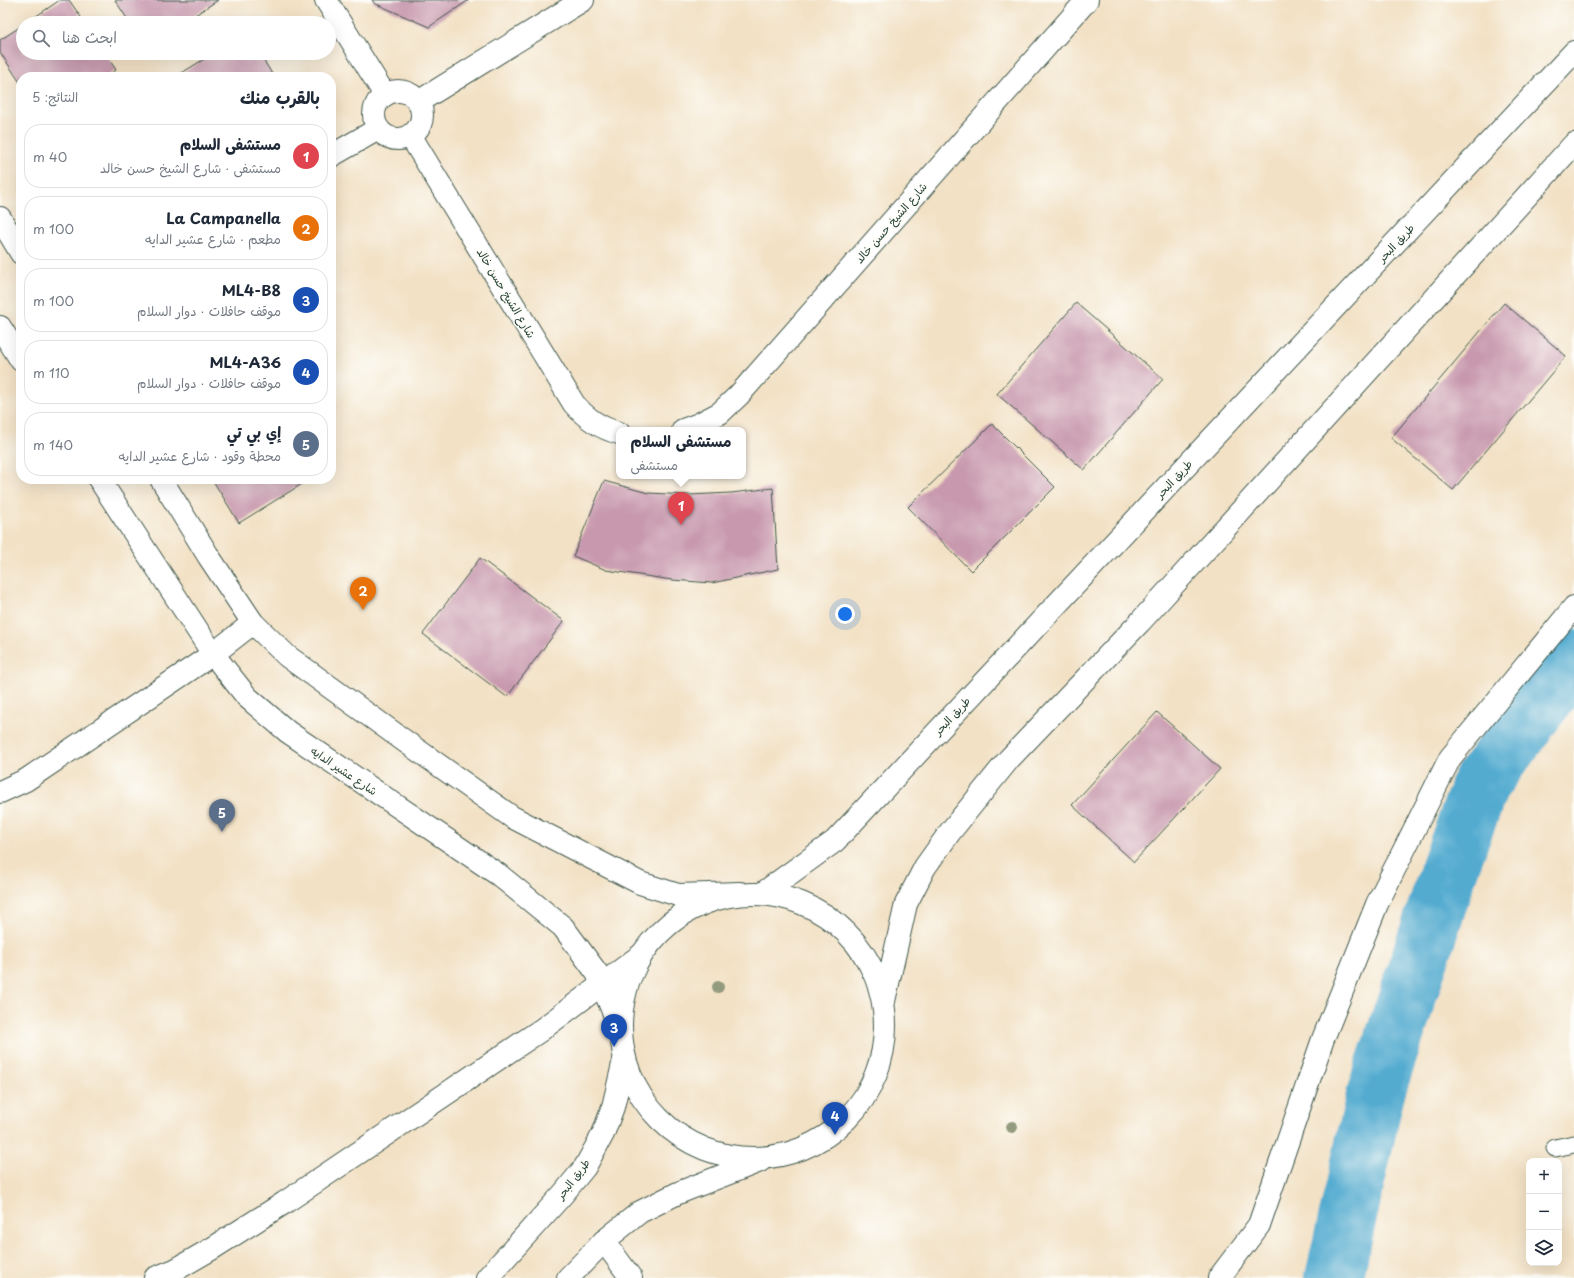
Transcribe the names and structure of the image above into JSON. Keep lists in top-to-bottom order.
{
  "streets": {
    "main road": ["شارع الشيخ حسن خالد", "طريق البحر", "شارع عشير الدايه"]
  },
  "page": {
    "search": "ابحث هنا",
    "heading": ["بالقرب منك", "النتائج: 5"],
    "list": [
      {
        "mark": "1",
        "name": "مستشفى السلام",
        "note": "مستشفى · شارع الشيخ حسن خالد",
        "value": "40 m"
      },
      {
        "mark": "2",
        "name": "La Campanella",
        "note": "مطعم · شارع عشير الدايه",
        "value": "100 m"
      },
      {
        "mark": "3",
        "name": "ML4-B8",
        "note": "موقف حافلات · دوار السلام",
        "value": "100 m"
      },
      {
        "mark": "4",
        "name": "ML4-A36",
        "note": "موقف حافلات · دوار السلام",
        "value": "110 m"
      },
      {
        "mark": "5",
        "name": "إي بي تي",
        "note": "محطة وقود · شارع عشير الدايه",
        "value": "140 m"
      }
    ],
    "popup": ["مستشفى السلام", "مستشفى"],
    "pins": [
      "1",
      "2",
      "5",
      "3",
      "4"
    ],
    "map_buttons": ["+", "−"]
  }
}
